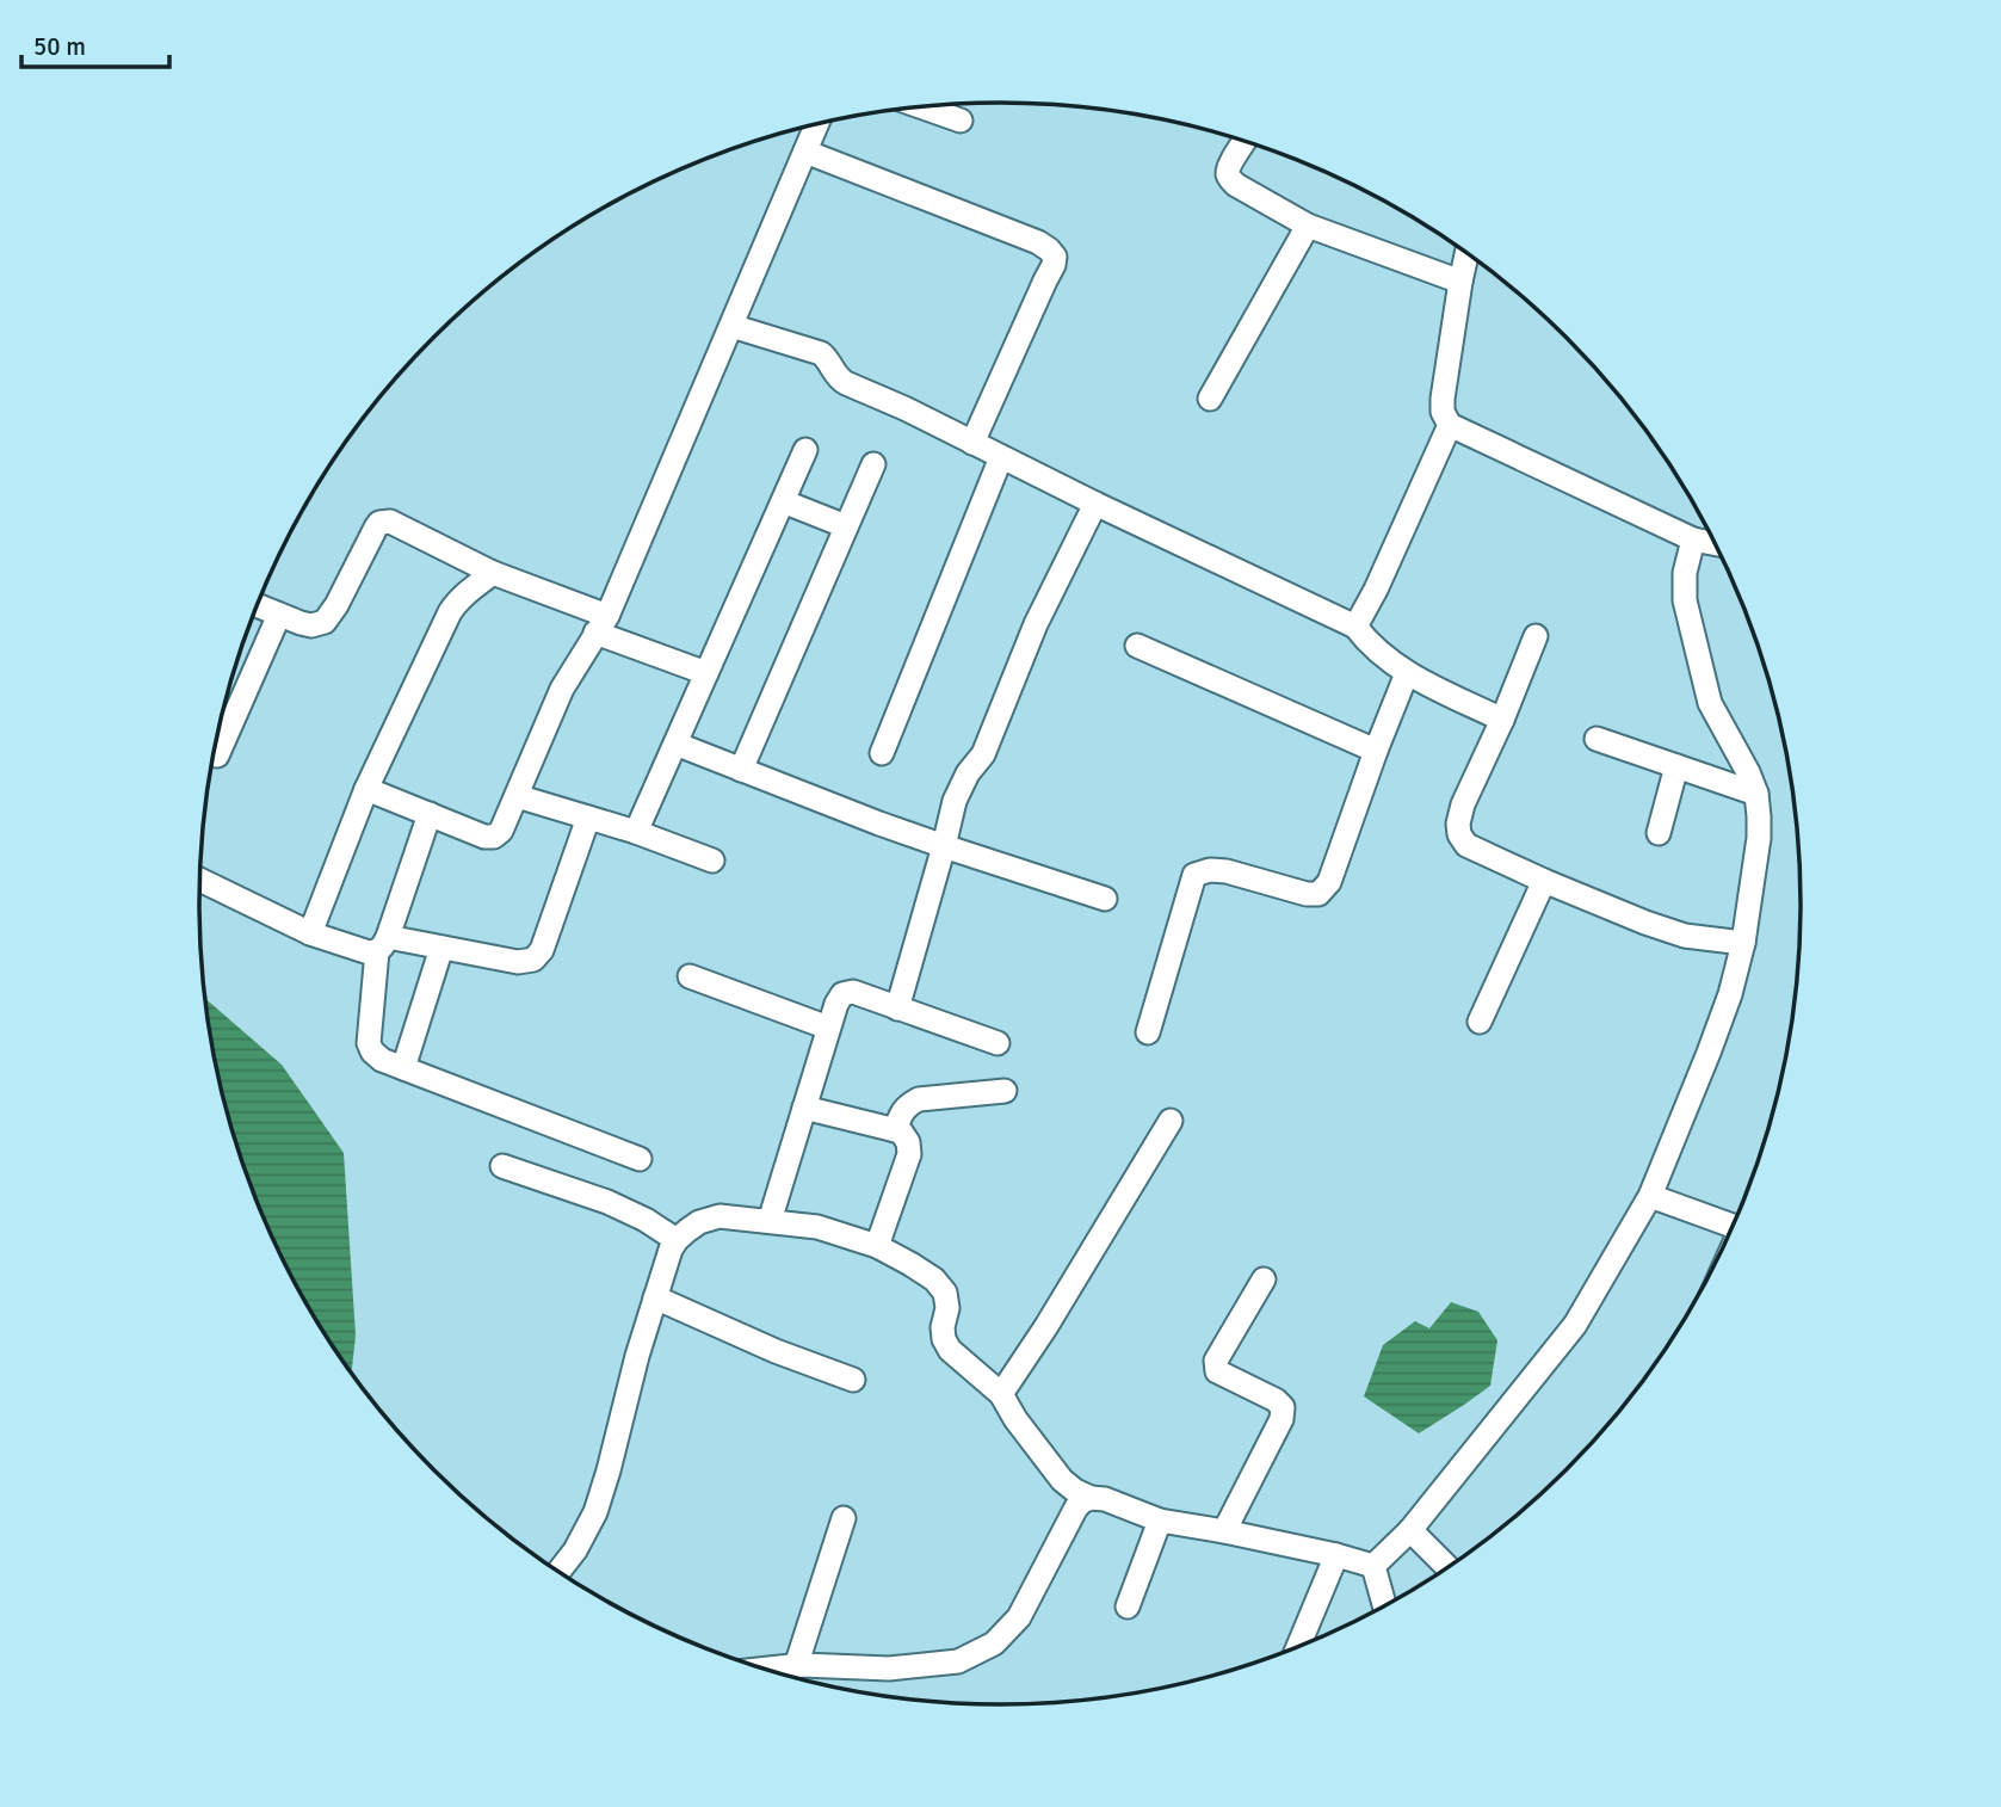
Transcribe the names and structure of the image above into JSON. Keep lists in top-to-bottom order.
{
  "scale_bar": "50 m"
}
